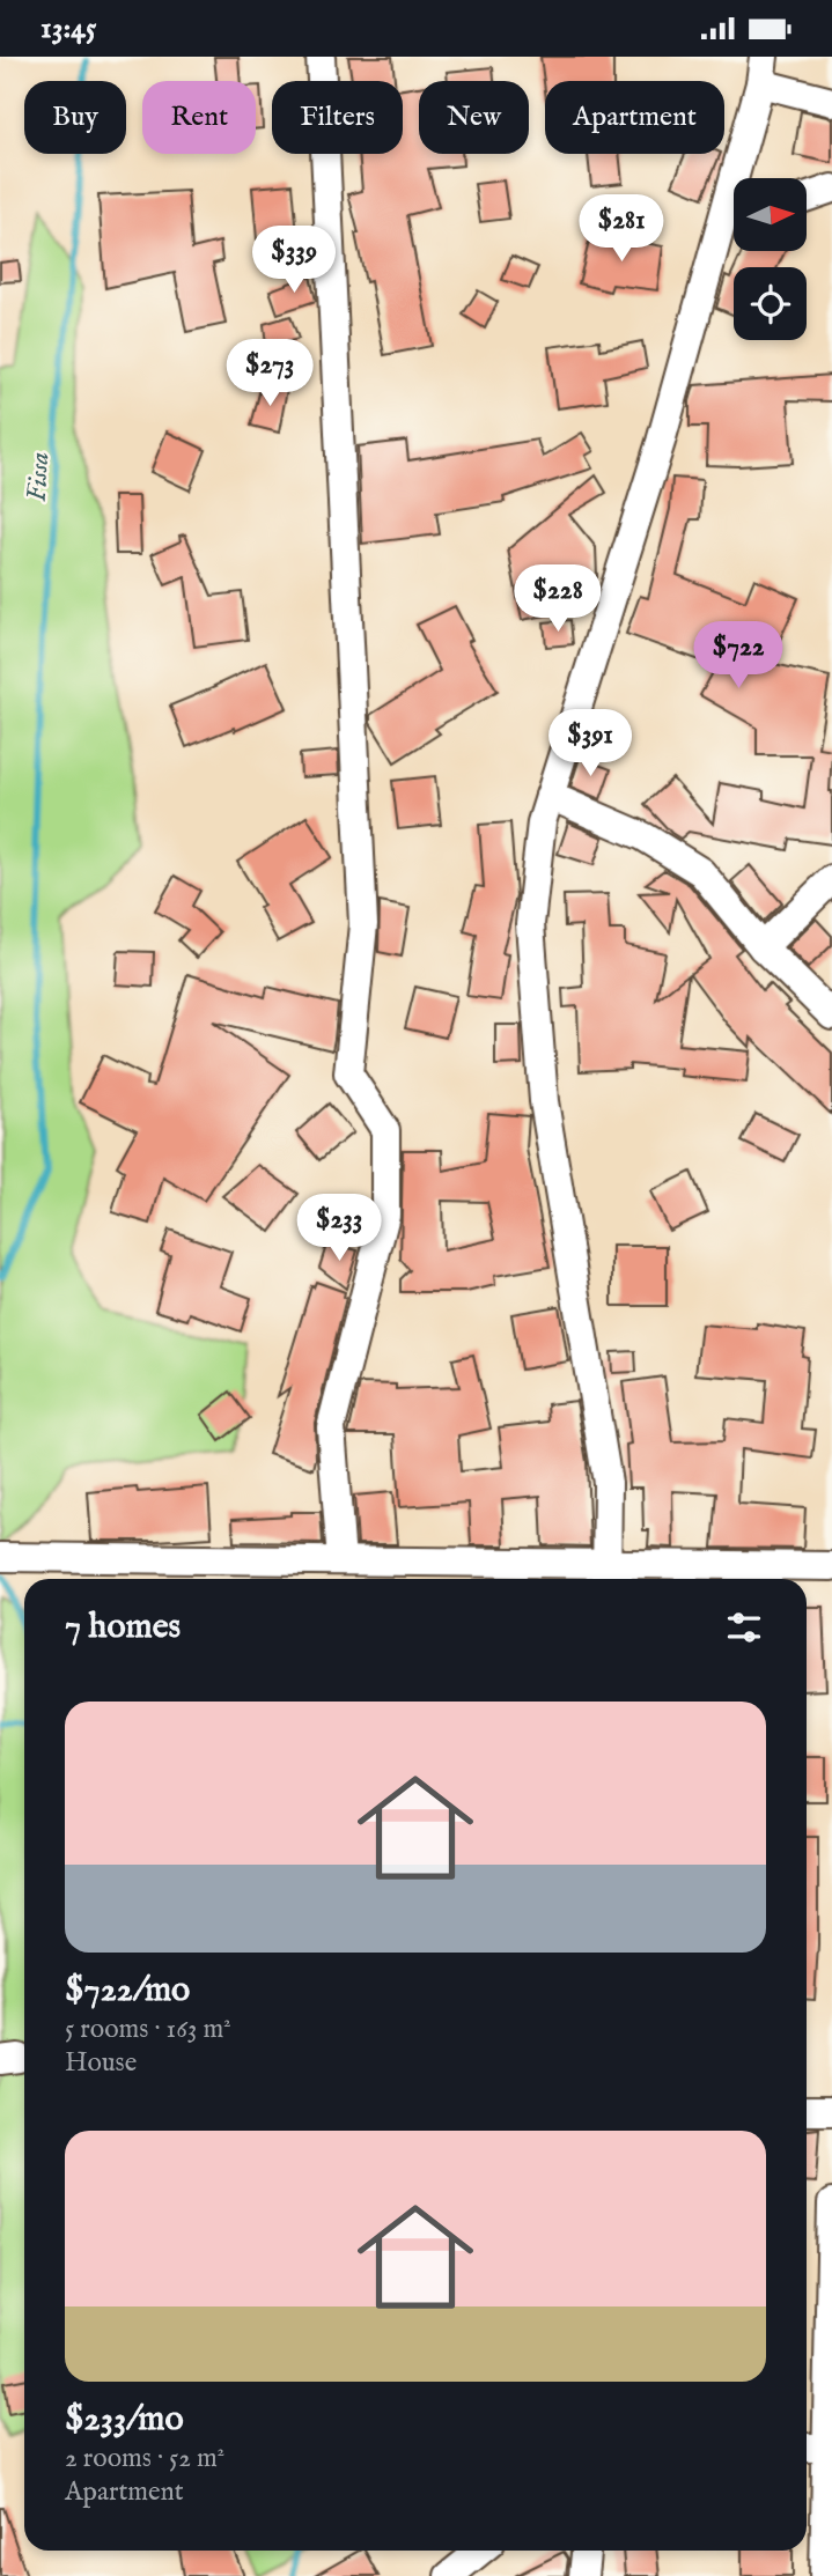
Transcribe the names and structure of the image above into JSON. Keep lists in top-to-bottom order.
{
  "water": ["Fissa"],
  "north": "right",
  "page": {
    "status": "13:45",
    "chip": [
      "Buy",
      "Rent",
      "Filters",
      "New",
      "Apartment"
    ],
    "price": [
      "$281",
      "$339",
      "$273",
      "$228",
      "$722",
      "$391",
      "$233"
    ],
    "heading": "7 homes",
    "list": [
      {
        "name": "$722/mo",
        "note": "5 rooms · 163 m² · House"
      },
      {
        "name": "$233/mo",
        "note": "2 rooms · 52 m² · Apartment"
      }
    ]
  }
}
